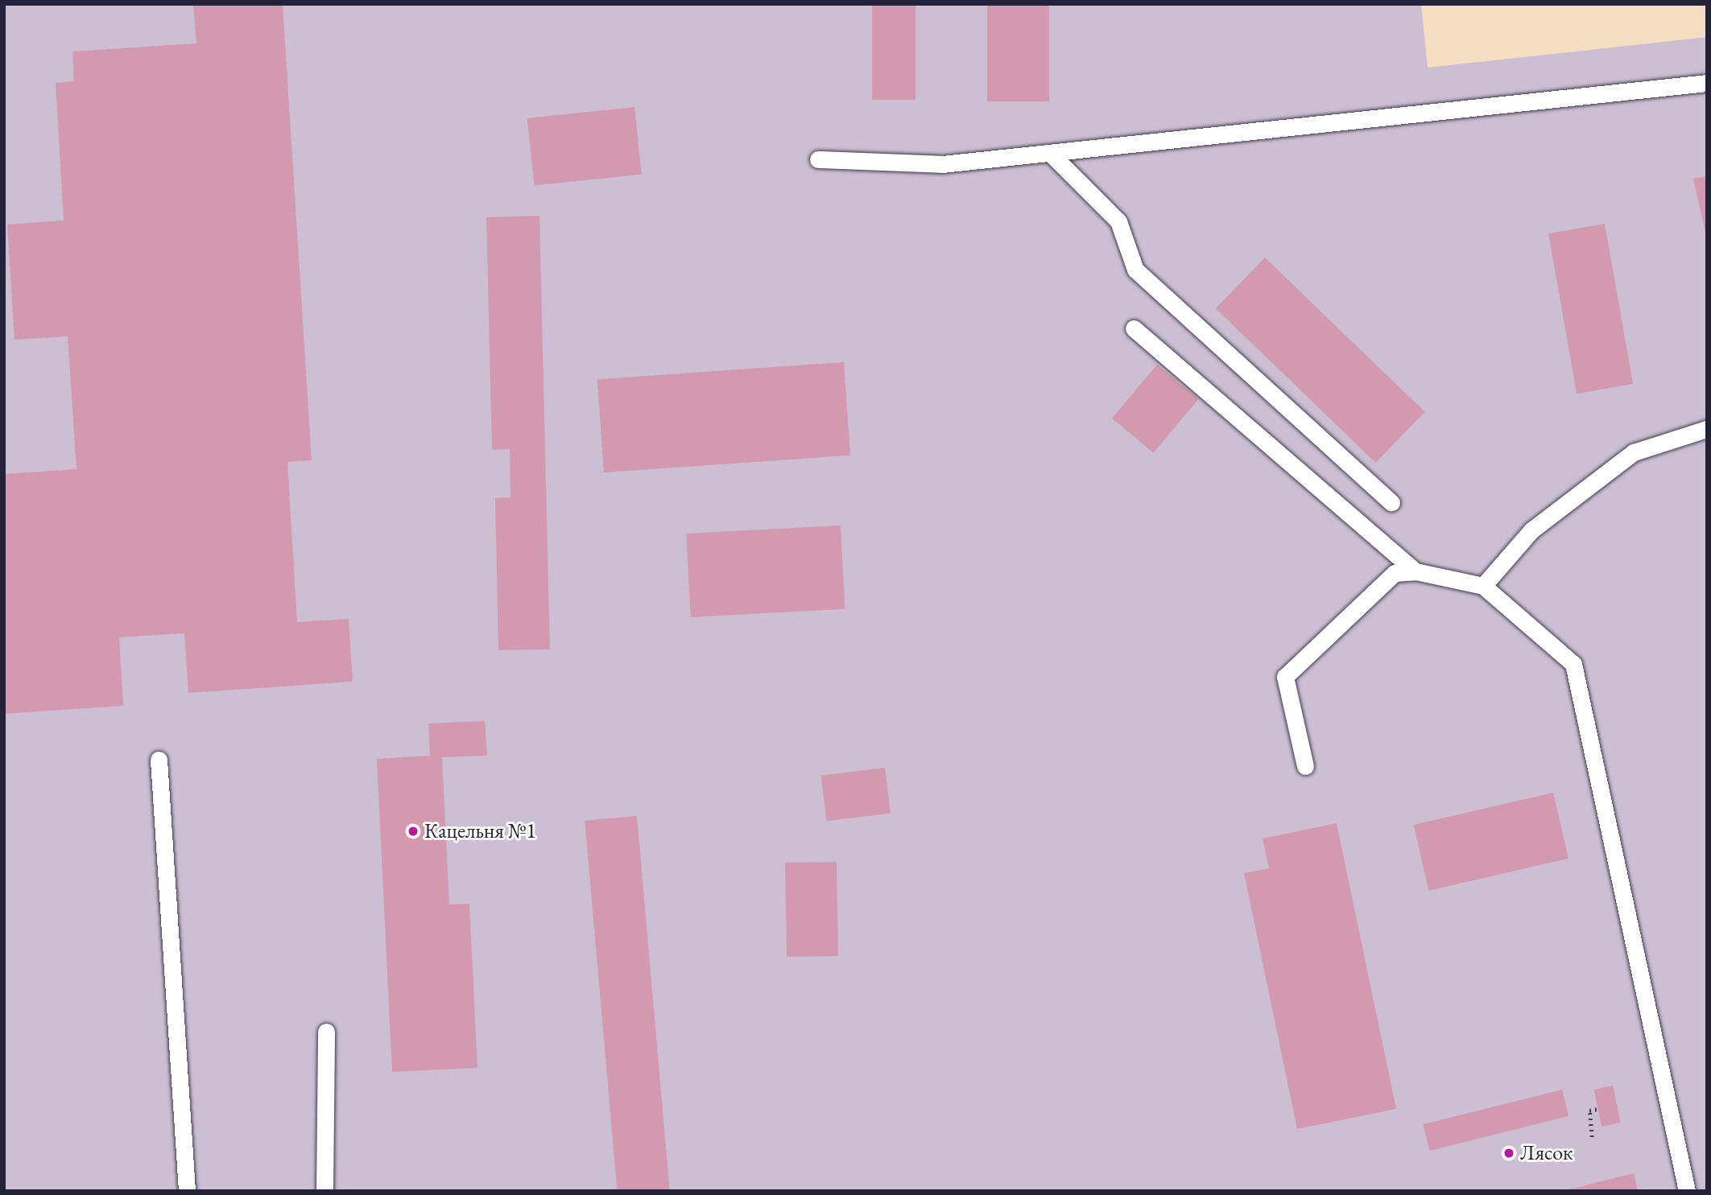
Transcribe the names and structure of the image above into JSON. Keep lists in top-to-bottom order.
{
  "places": ["Кацельня №1", "Лясок"]
}
